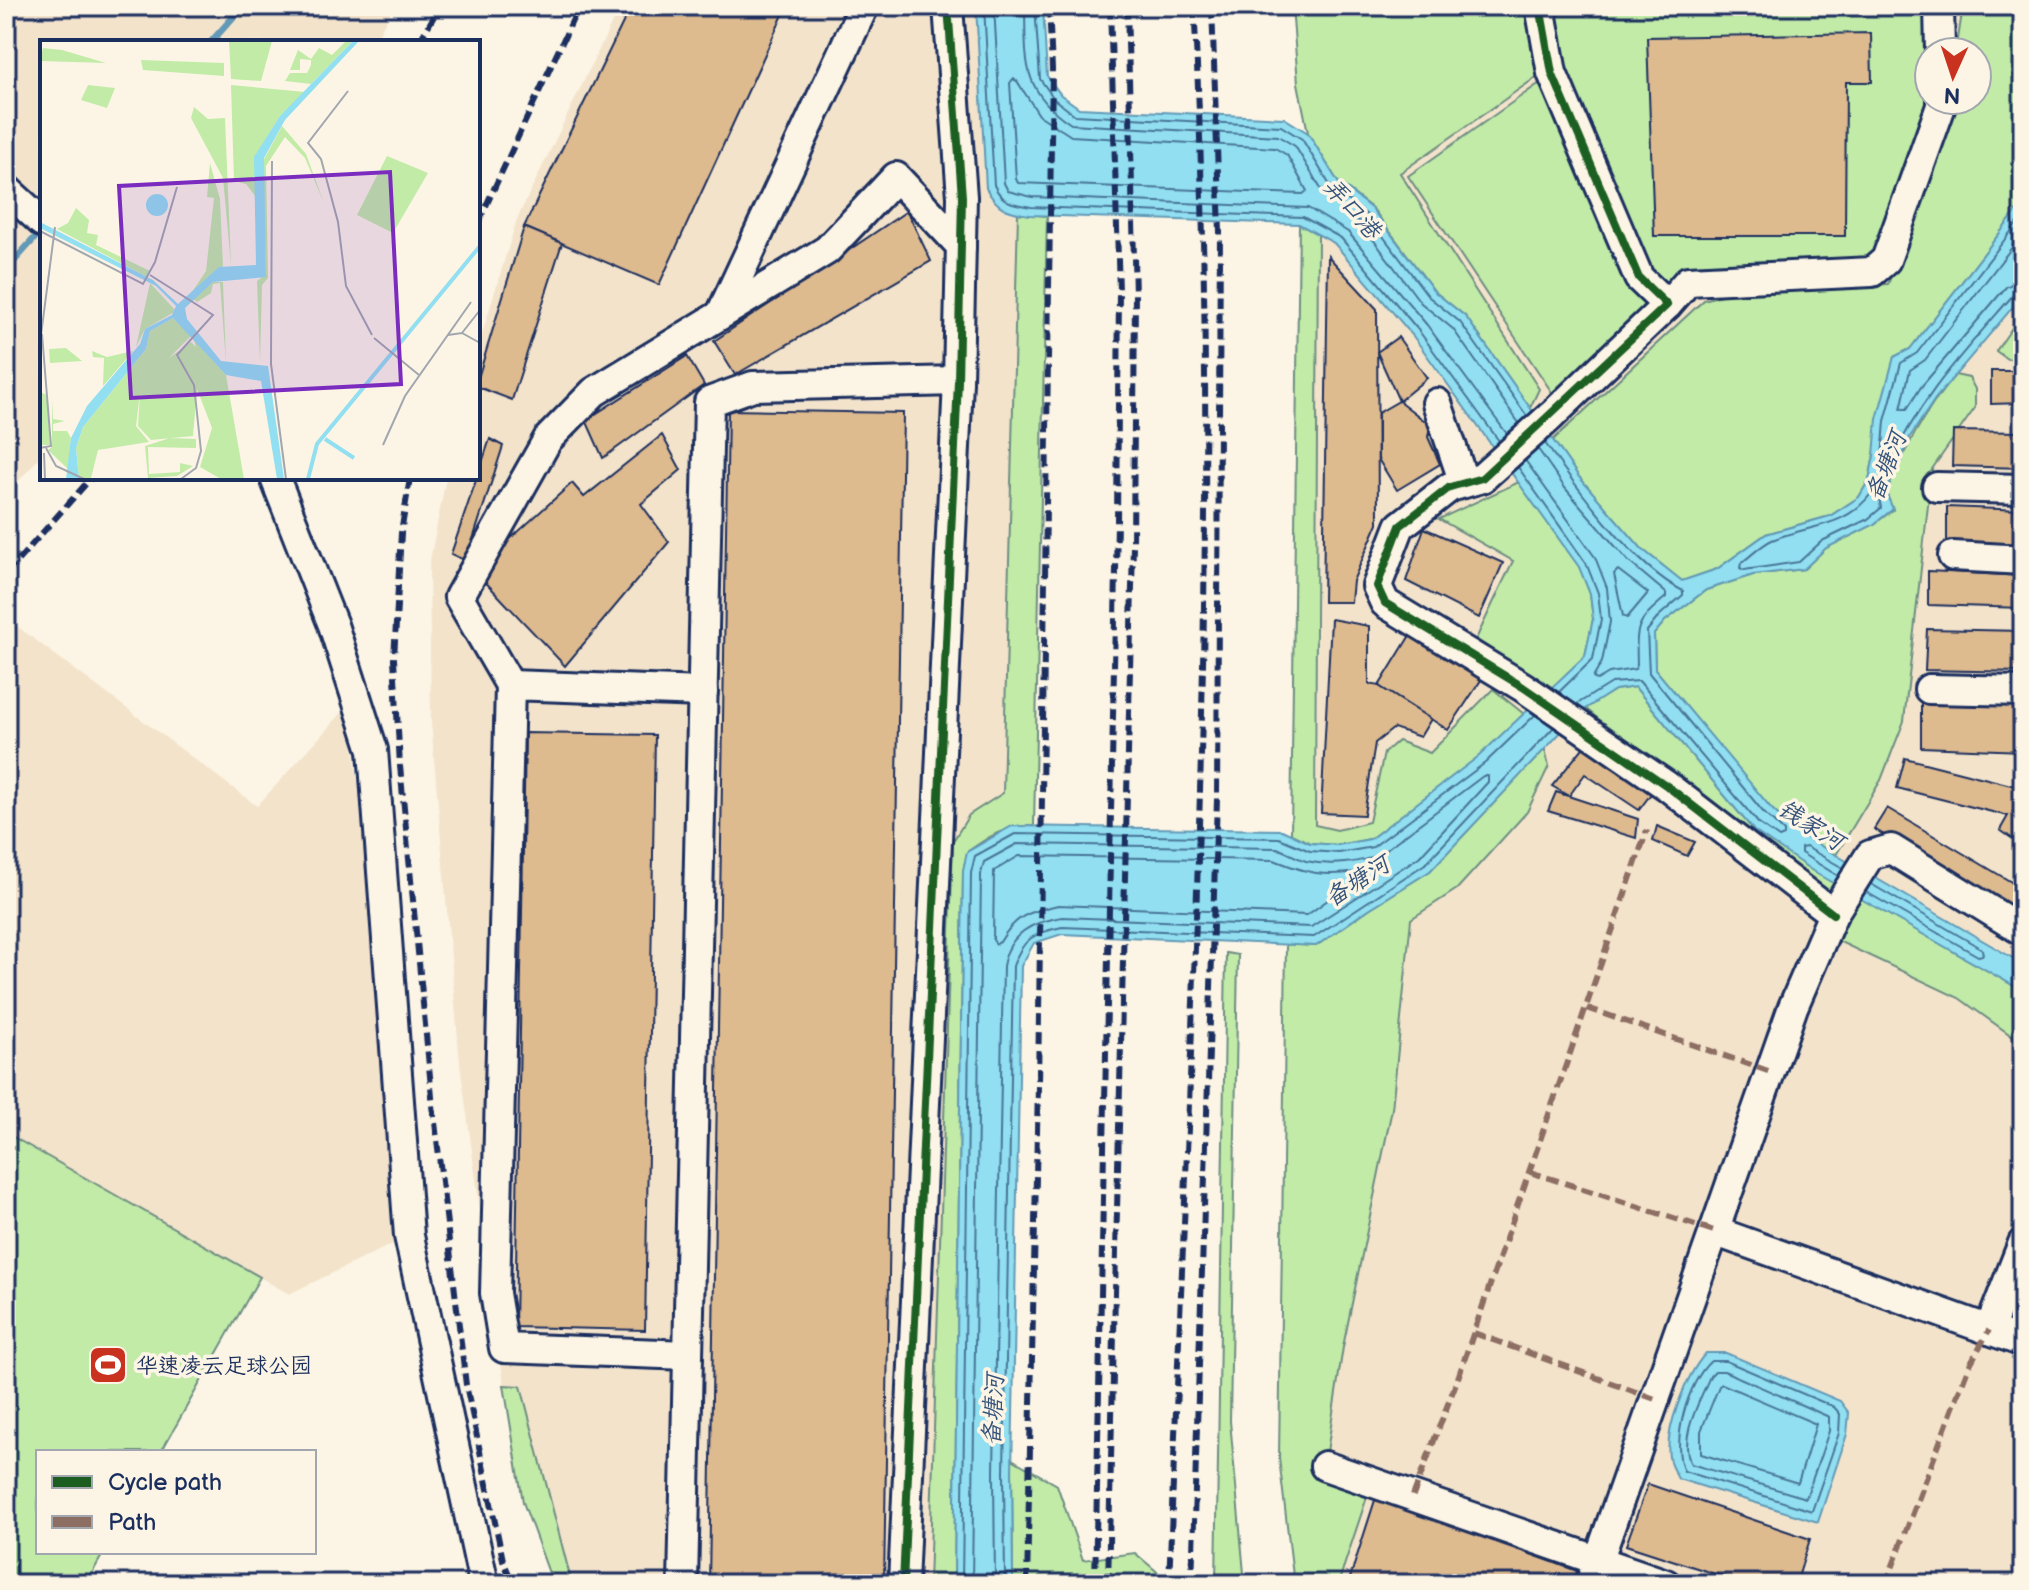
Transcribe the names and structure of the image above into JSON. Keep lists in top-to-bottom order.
{
  "water": ["弄口港", "备塘河", "钱家河"],
  "places": {
    "sports": ["华速凌云足球公园"]
  },
  "legend": ["Cycle path", "Path"],
  "north": "bottom"
}
